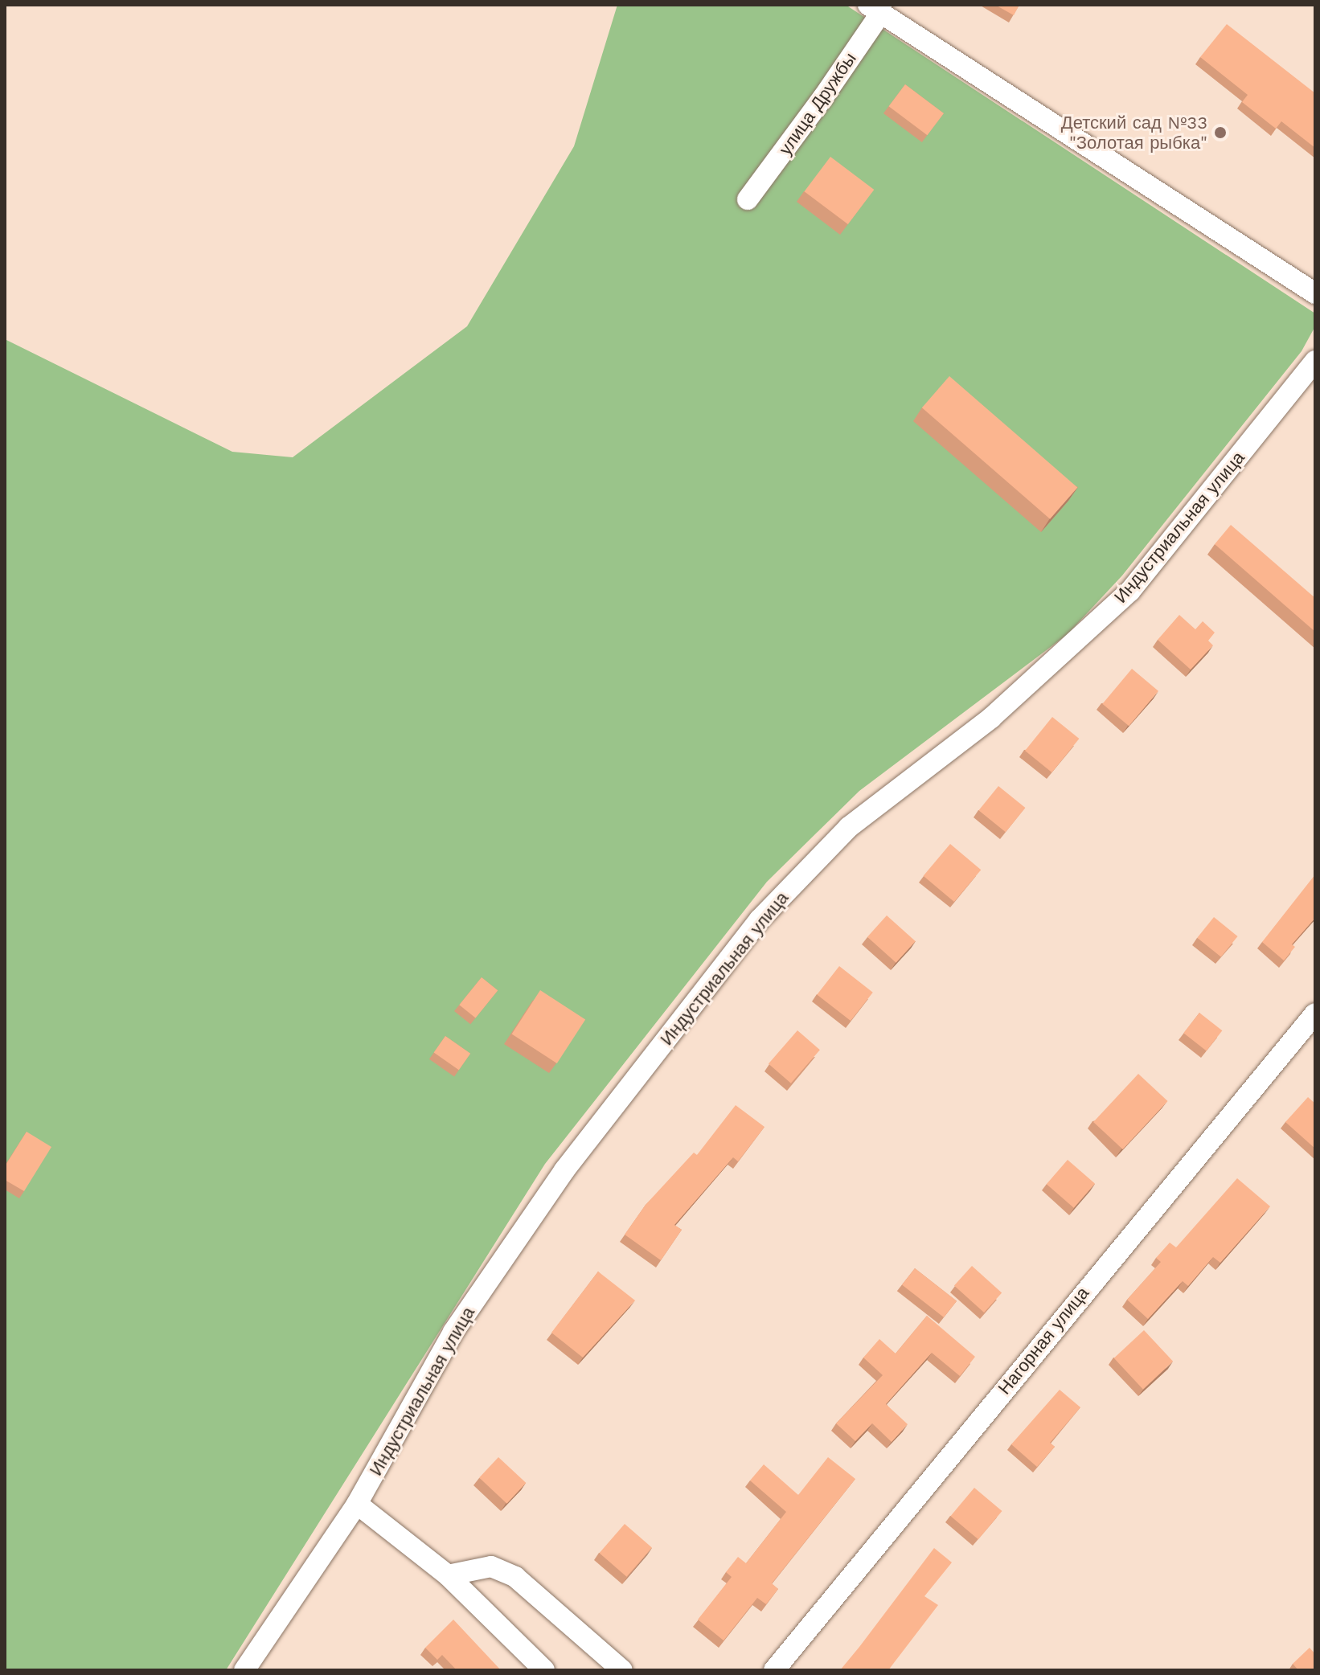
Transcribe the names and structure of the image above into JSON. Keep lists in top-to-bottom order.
{
  "streets": {
    "street": ["улица Дружбы", "Индустриальная улица", "Нагорная улица"]
  },
  "places": ["Детский сад №33 \"Золотая рыбка\""]
}
